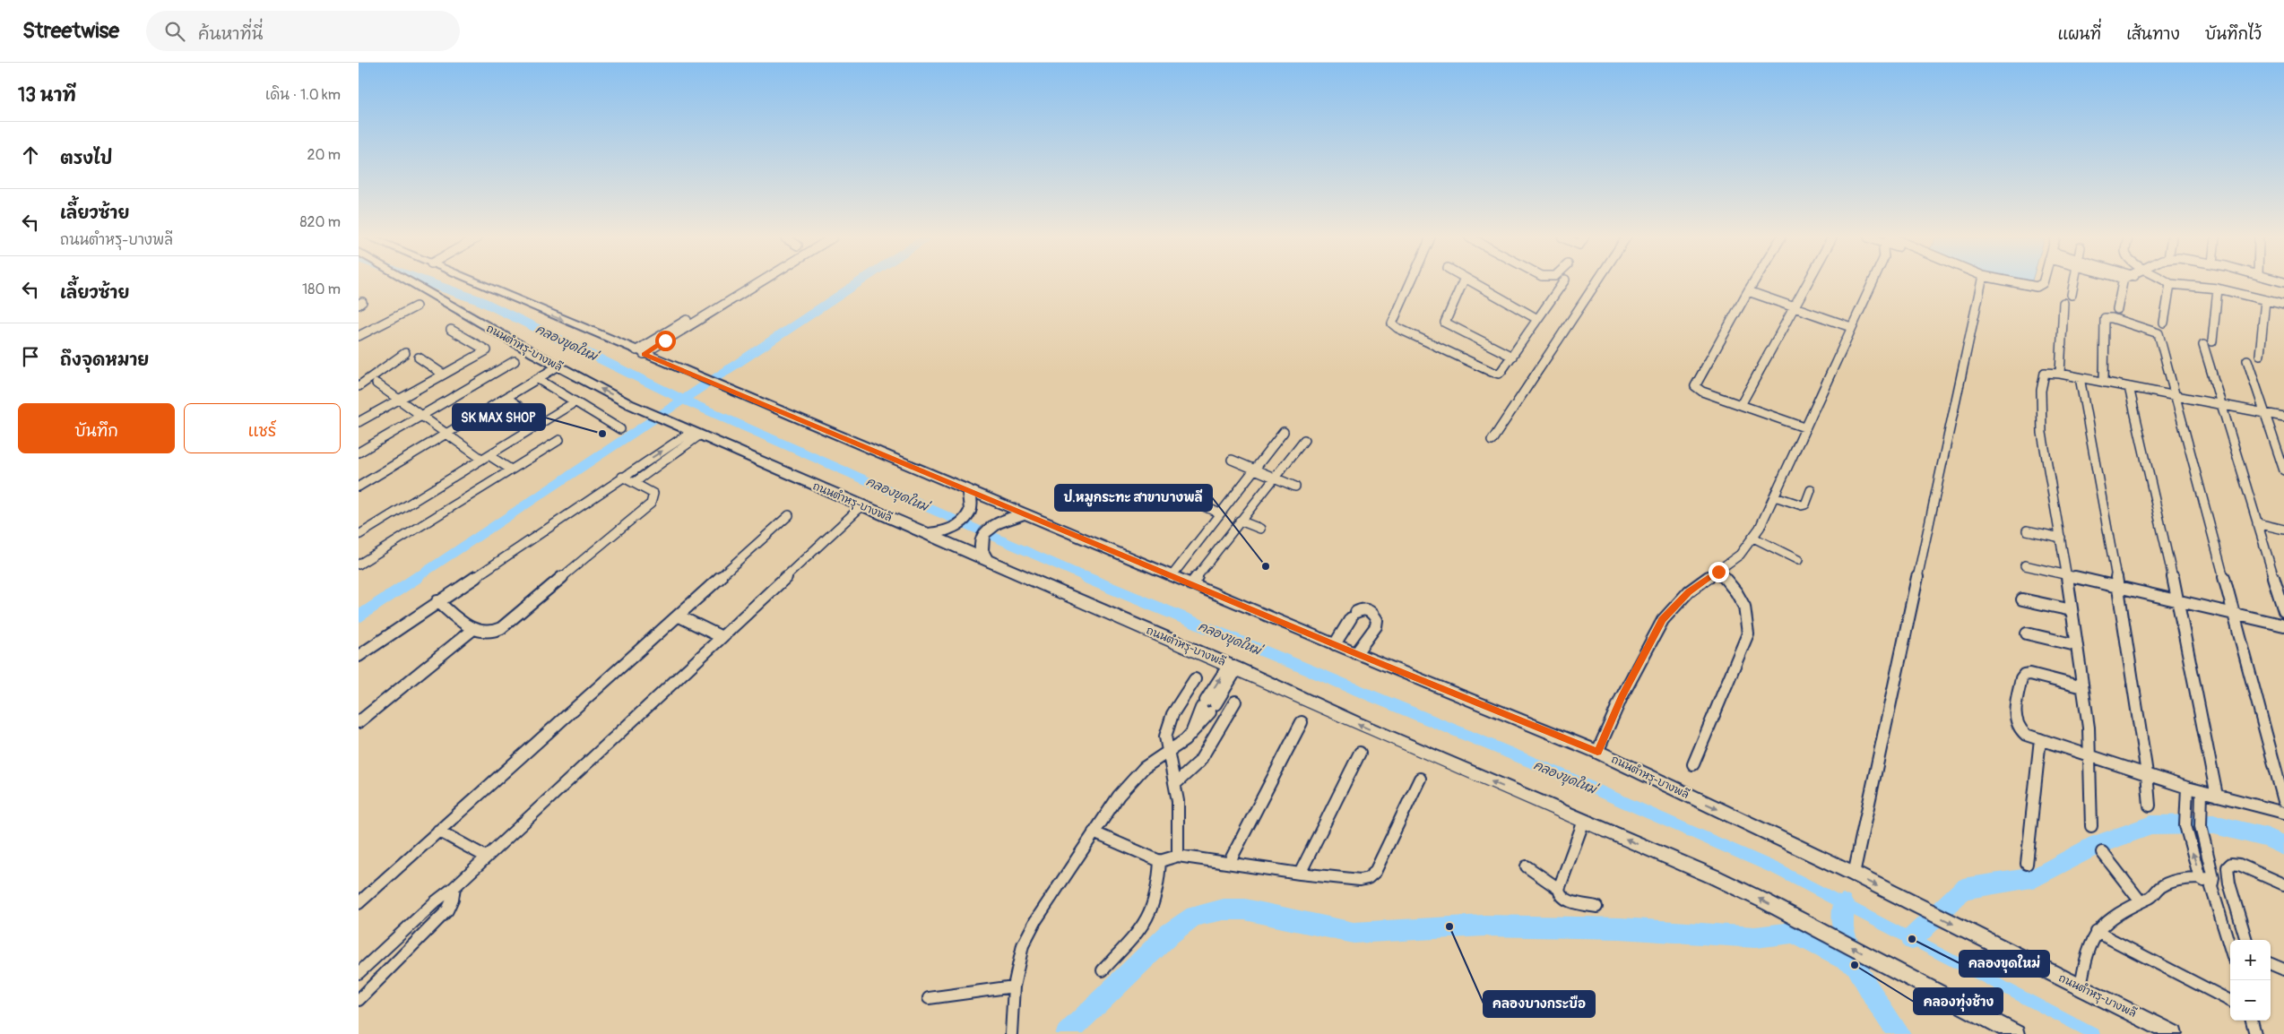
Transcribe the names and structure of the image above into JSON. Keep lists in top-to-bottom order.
{
  "streets": {
    "main road": ["ถนนตำหรุ-บางพลี"]
  },
  "water": ["คลองขุดใหม่"],
  "places": [
    "SK MAX SHOP",
    "ป.หมูกระทะ สาขาบางพลี",
    "คลองบางกระบือ",
    "คลองขุดใหม่",
    "คลองทุ่งช้าง"
  ],
  "page": {
    "header": "Streetwise",
    "search": "ค้นหาที่นี่",
    "nav": ["แผนที่", "เส้นทาง", "บันทึกไว้"],
    "heading": ["13 นาที", "เดิน · 1.0 km"],
    "list": [
      ["ตรงไป", "20 m"],
      ["เลี้ยวซ้าย", "ถนนตำหรุ-บางพลี", "820 m"],
      ["เลี้ยวซ้าย", "180 m"],
      "ถึงจุดหมาย"
    ],
    "buttons": ["บันทึก", "แชร์"],
    "map_buttons": ["+", "−"]
  }
}
